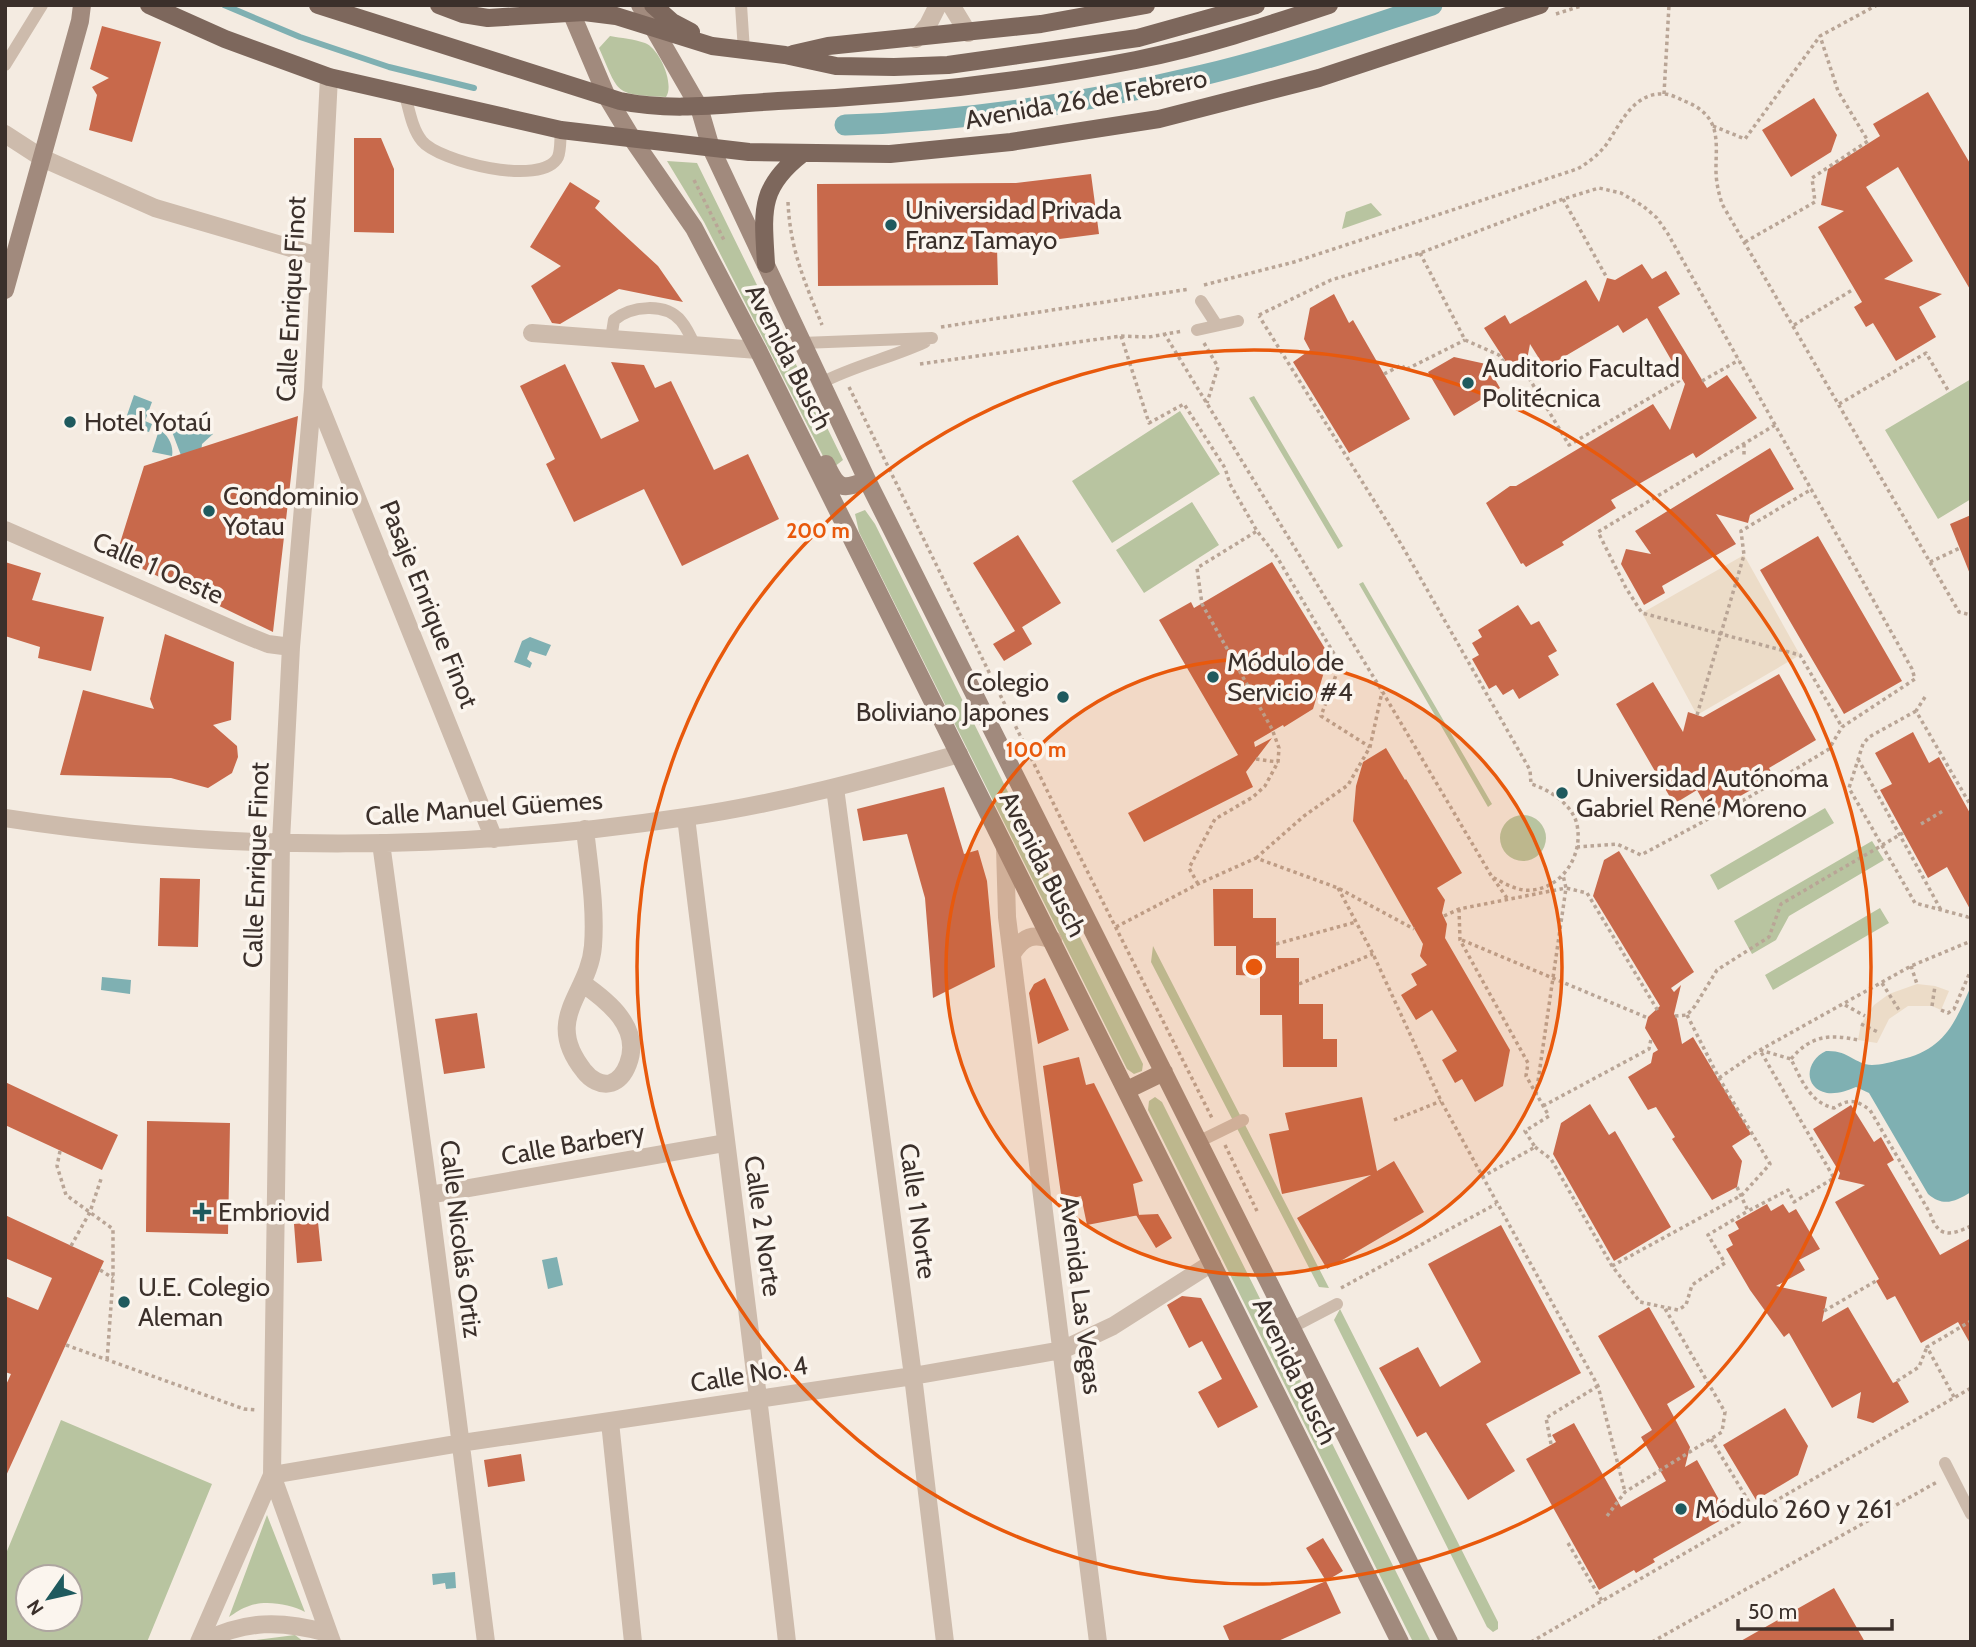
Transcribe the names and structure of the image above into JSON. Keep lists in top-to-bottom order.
{
  "streets": {
    "main road": ["Avenida 26 de Febrero", "Avenida Busch"],
    "street": [
      "Calle Enrique Finot",
      "Calle 1 Oeste",
      "Pasaje Enrique Finot",
      "Calle Manuel Güemes",
      "Calle Barbery",
      "Calle 1 Norte",
      "Calle 2 Norte",
      "Calle Nicolás Ortiz",
      "Avenida Las Vegas",
      "Calle No. 4"
    ]
  },
  "crossings": [
    ["Avenida 26 de Febrero", "Calle Enrique Finot"],
    ["Avenida 26 de Febrero", "Avenida Busch"],
    ["Calle Enrique Finot", "Calle 1 Oeste"],
    ["Calle Enrique Finot", "Pasaje Enrique Finot"],
    ["Calle Enrique Finot", "Calle Manuel Güemes"],
    ["Calle Enrique Finot", "Calle No. 4"],
    ["Avenida Busch", "Calle Manuel Güemes"],
    ["Avenida Busch", "Avenida Las Vegas"],
    ["Avenida Busch", "Calle No. 4"],
    ["Pasaje Enrique Finot", "Calle Manuel Güemes"],
    ["Calle Manuel Güemes", "Calle 1 Norte"],
    ["Calle Manuel Güemes", "Calle 2 Norte"],
    ["Calle Manuel Güemes", "Calle Nicolás Ortiz"],
    ["Calle Barbery", "Calle 2 Norte"],
    ["Calle Barbery", "Calle Nicolás Ortiz"],
    ["Calle 1 Norte", "Calle No. 4"],
    ["Calle 2 Norte", "Calle No. 4"],
    ["Calle Nicolás Ortiz", "Calle No. 4"],
    ["Avenida Las Vegas", "Calle No. 4"]
  ],
  "places": {
    "other": [
      "Universidad Privada Franz Tamayo",
      "Auditorio Facultad Politécnica",
      "Hotel Yotaú",
      "Condominio Yotau",
      "Módulo de Servicio #4",
      "Colegio Boliviano Japones",
      "Universidad Autónoma Gabriel René Moreno",
      "U.E. Colegio Aleman",
      "Módulo 260 y 261"
    ],
    "health": ["Embriovid"]
  },
  "scale_bar": "50 m",
  "north": "bottom left",
  "rings": ["200 m", "100 m"]
}
